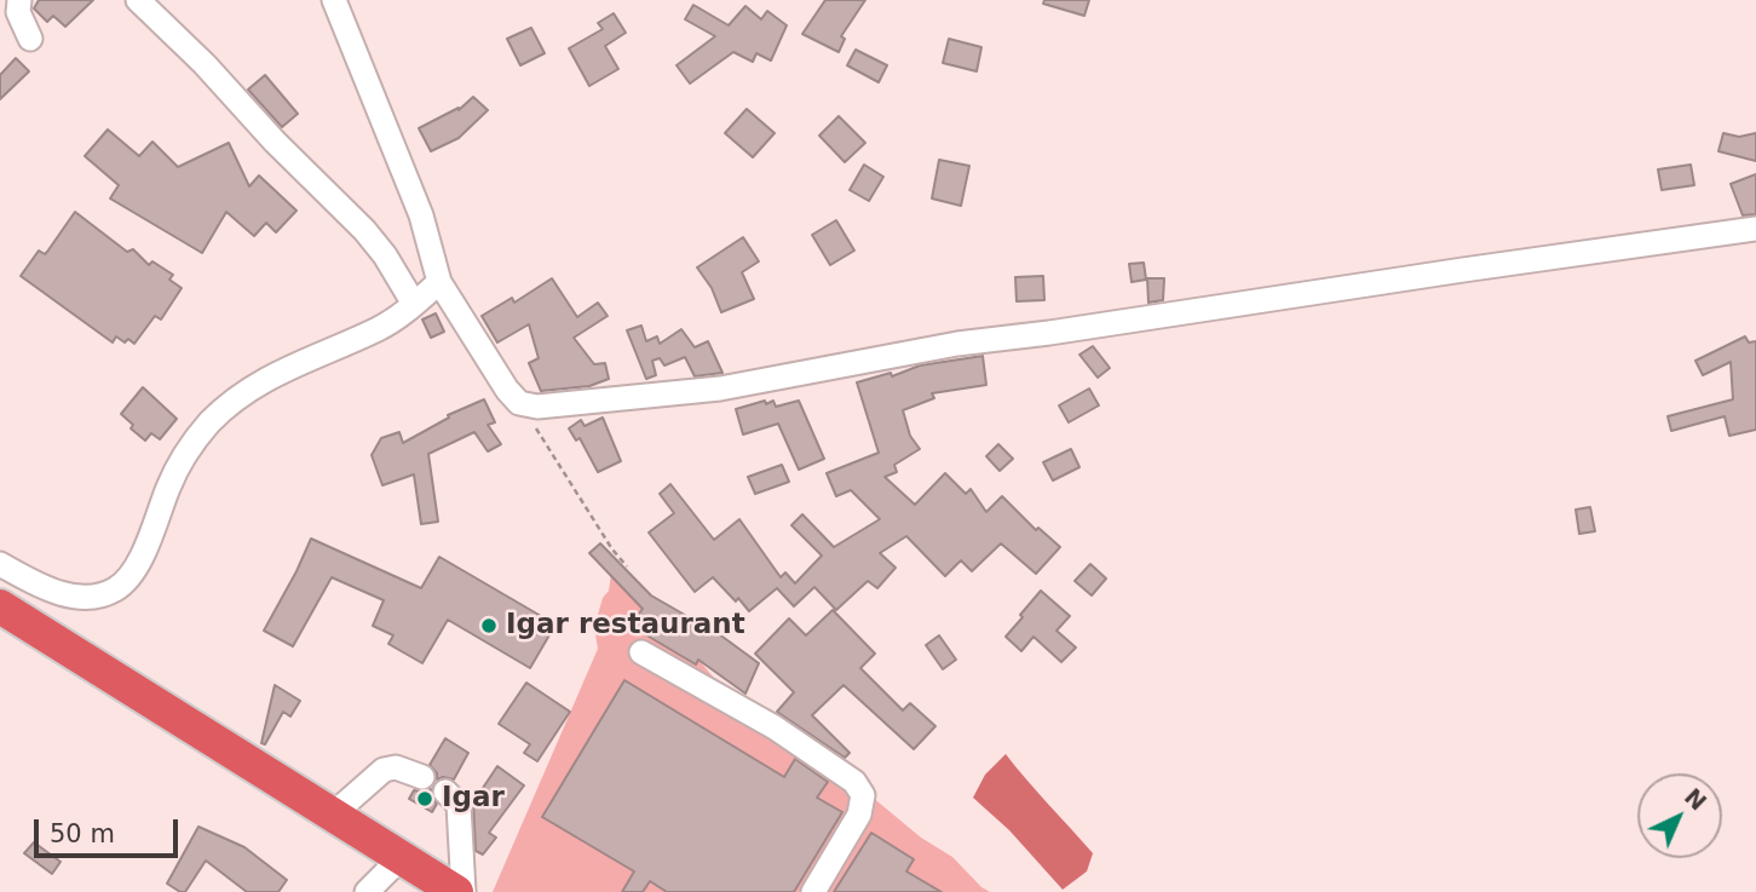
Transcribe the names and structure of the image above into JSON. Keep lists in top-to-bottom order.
{
  "places": ["Igar restaurant", "Igar"],
  "scale_bar": "50 m",
  "north": "top right"
}
